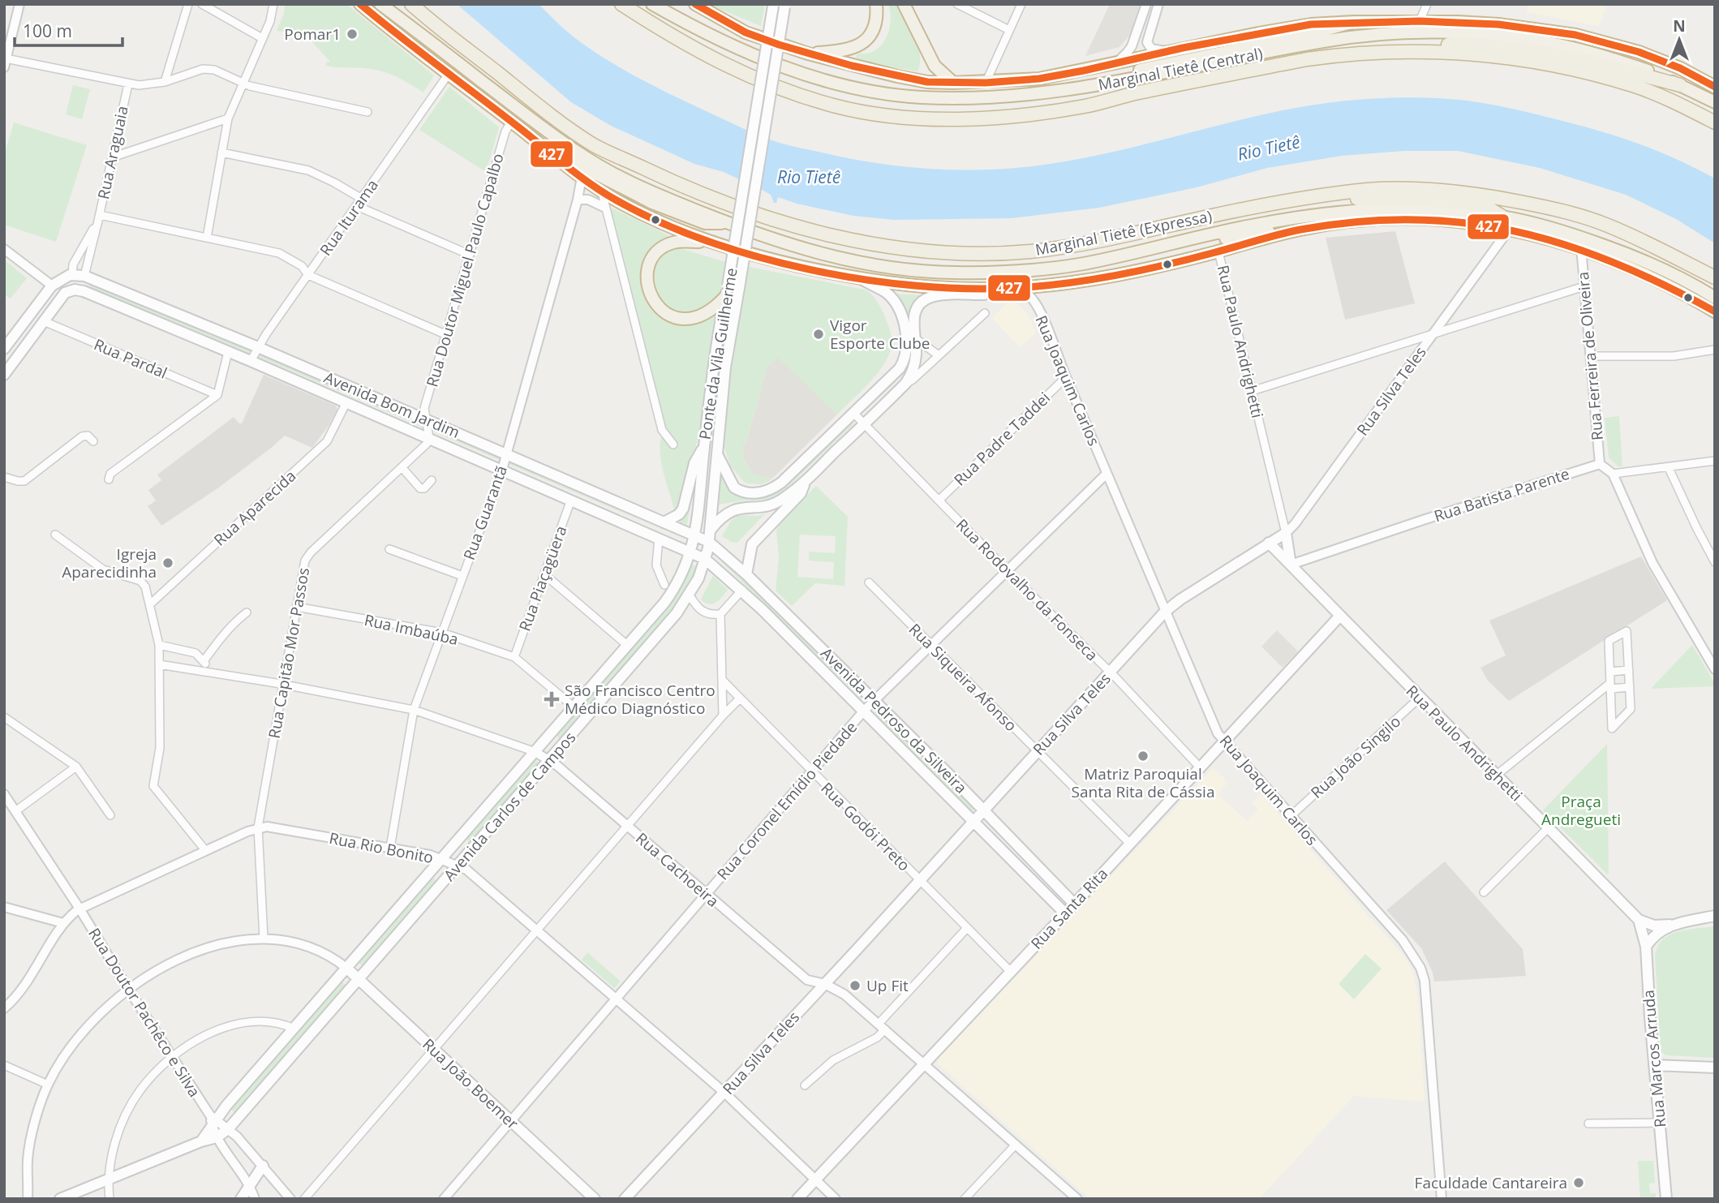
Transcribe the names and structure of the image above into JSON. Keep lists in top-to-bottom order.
{
  "streets": {
    "highway": ["Marginal Tietê (Central)", "Marginal Tietê (Expressa)"],
    "main road": [
      "Rua Paulo Andrighetti",
      "Ponte da Vila Guilherme",
      "Rua Silva Teles",
      "Avenida Bom Jardim",
      "Avenida Pedroso da Silveira",
      "Avenida Carlos de Campos",
      "Rua Santa Rita",
      "Rua Marcos Arruda",
      "Rua João Boemer"
    ],
    "street": [
      "Rua Araguaia",
      "Rua Iturama",
      "Rua Doutor Miguel Paulo Capalbo",
      "Rua Ferreira de Oliveira",
      "Rua Pardal",
      "Rua Joaquim Carlos",
      "Rua Padre Taddei",
      "Rua Batista Parente",
      "Rua Aparecida",
      "Rua Guarantã",
      "Rua Piaçagüera",
      "Rua Rodovalho da Fonseca",
      "Rua Imbaúba",
      "Rua Capitão Mor Passos",
      "Rua Siqueira Afonso",
      "Rua João Singilo",
      "Rua Coronel Emídio Piedade",
      "Rua Godói Preto",
      "Rua Rio Bonito",
      "Rua Cachoeira",
      "Rua Doutor Pachêco e Silva"
    ]
  },
  "crossings": [
    ["Rua Araguaia", "Avenida Bom Jardim"],
    ["Rua Iturama", "Avenida Bom Jardim"],
    ["Rua Doutor Miguel Paulo Capalbo", "Avenida Bom Jardim"],
    ["Rua Paulo Andrighetti", "Rua Silva Teles"],
    ["Rua Paulo Andrighetti", "Rua Batista Parente"],
    ["Rua Paulo Andrighetti", "Rua João Singilo"],
    ["Rua Paulo Andrighetti", "Rua Santa Rita"],
    ["Rua Paulo Andrighetti", "Rua Marcos Arruda"],
    ["Ponte da Vila Guilherme", "Avenida Bom Jardim"],
    ["Ponte da Vila Guilherme", "Avenida Carlos de Campos"],
    ["Rua Ferreira de Oliveira", "Rua Batista Parente"],
    ["Rua Joaquim Carlos", "Rua Silva Teles"],
    ["Rua Joaquim Carlos", "Rua Padre Taddei"],
    ["Rua Joaquim Carlos", "Rua João Singilo"],
    ["Rua Joaquim Carlos", "Rua Coronel Emídio Piedade"],
    ["Rua Joaquim Carlos", "Rua Santa Rita"],
    ["Rua Silva Teles", "Rua Rodovalho da Fonseca"],
    ["Rua Silva Teles", "Rua Siqueira Afonso"],
    ["Rua Silva Teles", "Avenida Pedroso da Silveira"],
    ["Rua Silva Teles", "Rua Godói Preto"],
    ["Rua Silva Teles", "Rua Rio Bonito"],
    ["Rua Silva Teles", "Rua Cachoeira"],
    ["Avenida Bom Jardim", "Rua Aparecida"],
    ["Avenida Bom Jardim", "Rua Guarantã"],
    ["Avenida Bom Jardim", "Rua Piaçagüera"],
    ["Avenida Bom Jardim", "Rua Capitão Mor Passos"],
    ["Avenida Bom Jardim", "Avenida Pedroso da Silveira"],
    ["Avenida Bom Jardim", "Avenida Carlos de Campos"],
    ["Rua Padre Taddei", "Rua Rodovalho da Fonseca"],
    ["Rua Guarantã", "Rua Imbaúba"],
    ["Rua Guarantã", "Rua Rio Bonito"],
    ["Rua Guarantã", "Rua Cachoeira"],
    ["Rua Piaçagüera", "Rua Imbaúba"],
    ["Rua Rodovalho da Fonseca", "Rua Coronel Emídio Piedade"],
    ["Rua Rodovalho da Fonseca", "Rua Santa Rita"],
    ["Rua Imbaúba", "Rua Capitão Mor Passos"],
    ["Rua Imbaúba", "Avenida Carlos de Campos"],
    ["Rua Capitão Mor Passos", "Rua Rio Bonito"],
    ["Rua Capitão Mor Passos", "Rua Cachoeira"],
    ["Rua Siqueira Afonso", "Rua Coronel Emídio Piedade"],
    ["Rua Siqueira Afonso", "Rua Santa Rita"],
    ["Avenida Pedroso da Silveira", "Rua Coronel Emídio Piedade"],
    ["Avenida Pedroso da Silveira", "Avenida Carlos de Campos"],
    ["Avenida Pedroso da Silveira", "Rua Santa Rita"],
    ["Rua Coronel Emídio Piedade", "Rua Godói Preto"],
    ["Rua Coronel Emídio Piedade", "Rua Rio Bonito"],
    ["Rua Coronel Emídio Piedade", "Rua Cachoeira"],
    ["Rua Coronel Emídio Piedade", "Rua João Boemer"],
    ["Avenida Carlos de Campos", "Rua Rio Bonito"],
    ["Avenida Carlos de Campos", "Rua Cachoeira"],
    ["Avenida Carlos de Campos", "Rua Doutor Pachêco e Silva"],
    ["Avenida Carlos de Campos", "Rua João Boemer"],
    ["Rua Godói Preto", "Rua Santa Rita"],
    ["Rua Rio Bonito", "Rua Santa Rita"],
    ["Rua Rio Bonito", "Rua Doutor Pachêco e Silva"],
    ["Rua Cachoeira", "Rua Santa Rita"]
  ],
  "water": ["Rio Tietê"],
  "parks": ["Praça Andregueti"],
  "places": {
    "other": [
      "Pomar1",
      "Vigor Esporte Clube",
      "Igreja Aparecidinha",
      "Matriz Paroquial Santa Rita de Cássia",
      "Up Fit",
      "Faculdade Cantareira"
    ],
    "health": ["São Francisco Centro Médico Diagnóstico"]
  },
  "lines": ["transit line 427"],
  "scale_bar": "100 m",
  "north": "top"
}
